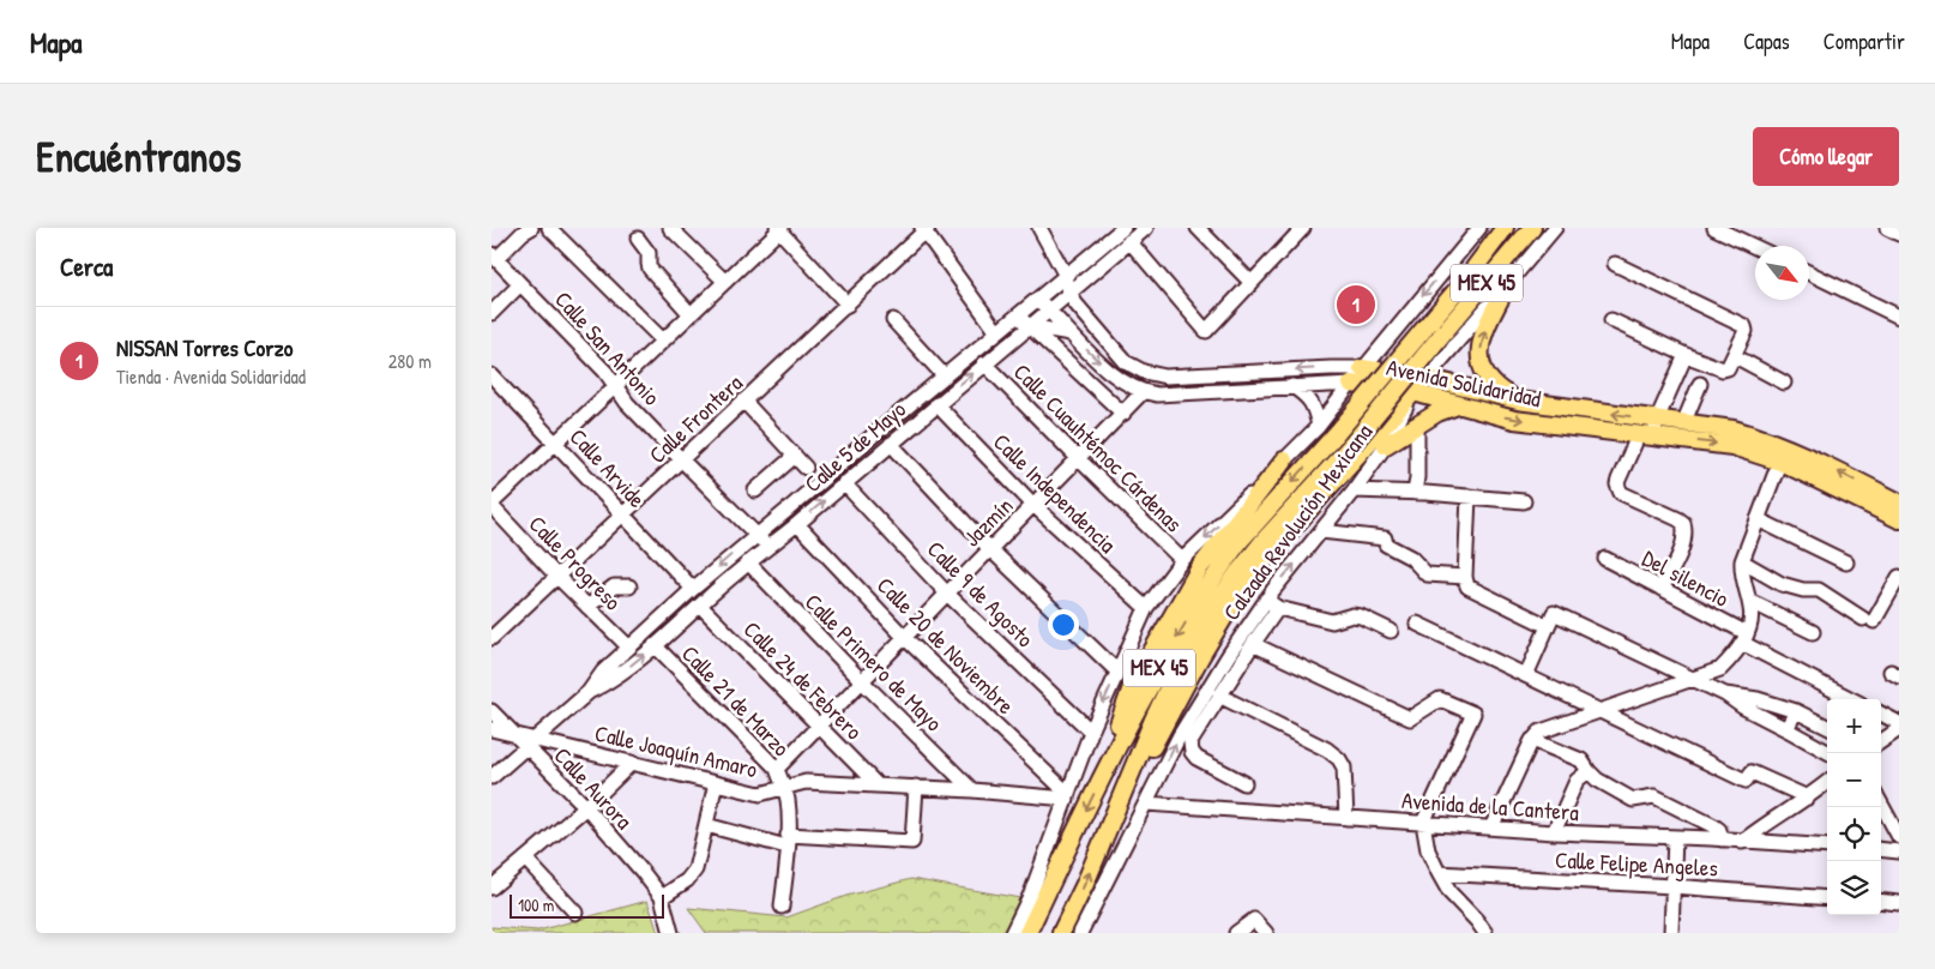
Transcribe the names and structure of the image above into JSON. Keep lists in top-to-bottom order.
{
  "streets": {
    "main road": ["MEX 45", "Avenida Solidaridad", "Calzada Revolución Mexicana"],
    "street": [
      "Calle San Antonio",
      "Calle Frontera",
      "Calle 5 de Mayo",
      "Calle Cuauhtémoc Cárdenas",
      "Calle Arvide",
      "Calle Independencia",
      "Jazmín",
      "Calle Progreso",
      "Del silencio",
      "Calle 9 de Agosto",
      "Calle 20 de Noviembre",
      "Calle Primero de Mayo",
      "Calle 24 de Febrero",
      "Calle 21 de Marzo",
      "Calle Joaquín Amaro",
      "Calle Aurora",
      "Avenida de la Cantera",
      "Calle Felipe Angeles"
    ]
  },
  "crossings": [
    ["Calle San Antonio", "Calle Frontera"],
    ["Calle San Antonio", "Calle 5 de Mayo"],
    ["Avenida Solidaridad", "Calle 5 de Mayo"],
    ["Avenida Solidaridad", "Jazmín"],
    ["Avenida Solidaridad", "Calzada Revolución Mexicana"],
    ["Calle Frontera", "Calle Arvide"],
    ["Calle Frontera", "Calle Progreso"],
    ["Calle 5 de Mayo", "Calle Cuauhtémoc Cárdenas"],
    ["Calle 5 de Mayo", "Calle Arvide"],
    ["Calle 5 de Mayo", "Calle Independencia"],
    ["Calle 5 de Mayo", "Calle Progreso"],
    ["Calle 5 de Mayo", "Calle 9 de Agosto"],
    ["Calle 5 de Mayo", "Calle 20 de Noviembre"],
    ["Calle 5 de Mayo", "Calle Primero de Mayo"],
    ["Calle 5 de Mayo", "Calle 24 de Febrero"],
    ["Calle 5 de Mayo", "Calle 21 de Marzo"],
    ["Calle 5 de Mayo", "Calle Joaquín Amaro"],
    ["Calle 5 de Mayo", "Calle Aurora"],
    ["Calle Cuauhtémoc Cárdenas", "Jazmín"],
    ["Calle Cuauhtémoc Cárdenas", "Calzada Revolución Mexicana"],
    ["Calle Independencia", "Jazmín"],
    ["Calle Independencia", "Calzada Revolución Mexicana"],
    ["Jazmín", "Calle 9 de Agosto"],
    ["Jazmín", "Calle 20 de Noviembre"],
    ["Jazmín", "Calle Primero de Mayo"],
    ["Jazmín", "Calle 24 de Febrero"],
    ["Jazmín", "Calle 21 de Marzo"],
    ["Calzada Revolución Mexicana", "Calle 9 de Agosto"],
    ["Calzada Revolución Mexicana", "Calle 20 de Noviembre"],
    ["Calzada Revolución Mexicana", "Calle Joaquín Amaro"],
    ["Calzada Revolución Mexicana", "Avenida de la Cantera"],
    ["Calle 20 de Noviembre", "Calle Joaquín Amaro"],
    ["Calle Primero de Mayo", "Calle Joaquín Amaro"],
    ["Calle 24 de Febrero", "Calle Joaquín Amaro"],
    ["Calle 21 de Marzo", "Calle Joaquín Amaro"],
    ["Calle Joaquín Amaro", "Calle Aurora"]
  ],
  "scale_bar": "100 m",
  "north": "bottom right",
  "page": {
    "header": "Mapa",
    "nav": ["Mapa", "Capas", "Compartir"],
    "buttons": "Cómo llegar",
    "title": "Encuéntranos",
    "heading": "Cerca",
    "pins": "1",
    "list": [
      {
        "mark": "1",
        "name": "NISSAN Torres Corzo",
        "note": "Tienda · Avenida Solidaridad",
        "value": "280 m"
      }
    ],
    "map_buttons": ["+", "−"],
    "scale": "100 m"
  }
}
